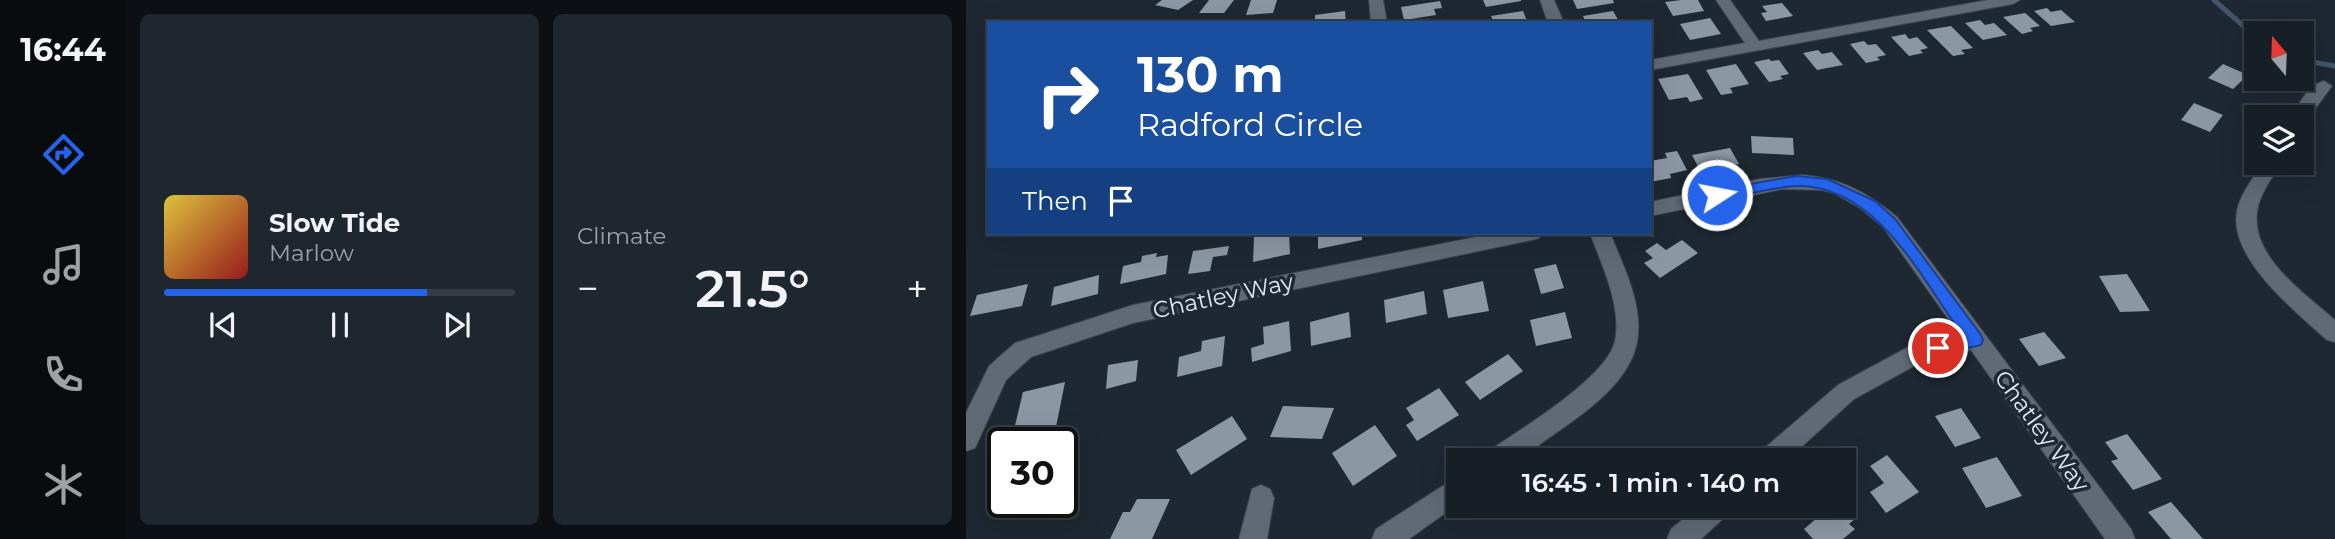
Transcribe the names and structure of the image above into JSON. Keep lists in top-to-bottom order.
{
  "streets": {
    "street": ["Chatley Way"]
  },
  "north": "top",
  "page": {
    "tabs": "16:44",
    "tile": "Climate",
    "turn": ["130 m", "Radford Circle"],
    "then": "Then",
    "song": ["Slow Tide", "Marlow"],
    "heat": ["−", "21.5°", "+"],
    "limit": "30",
    "trip": "16:45 · 1 min · 140 m"
  }
}
